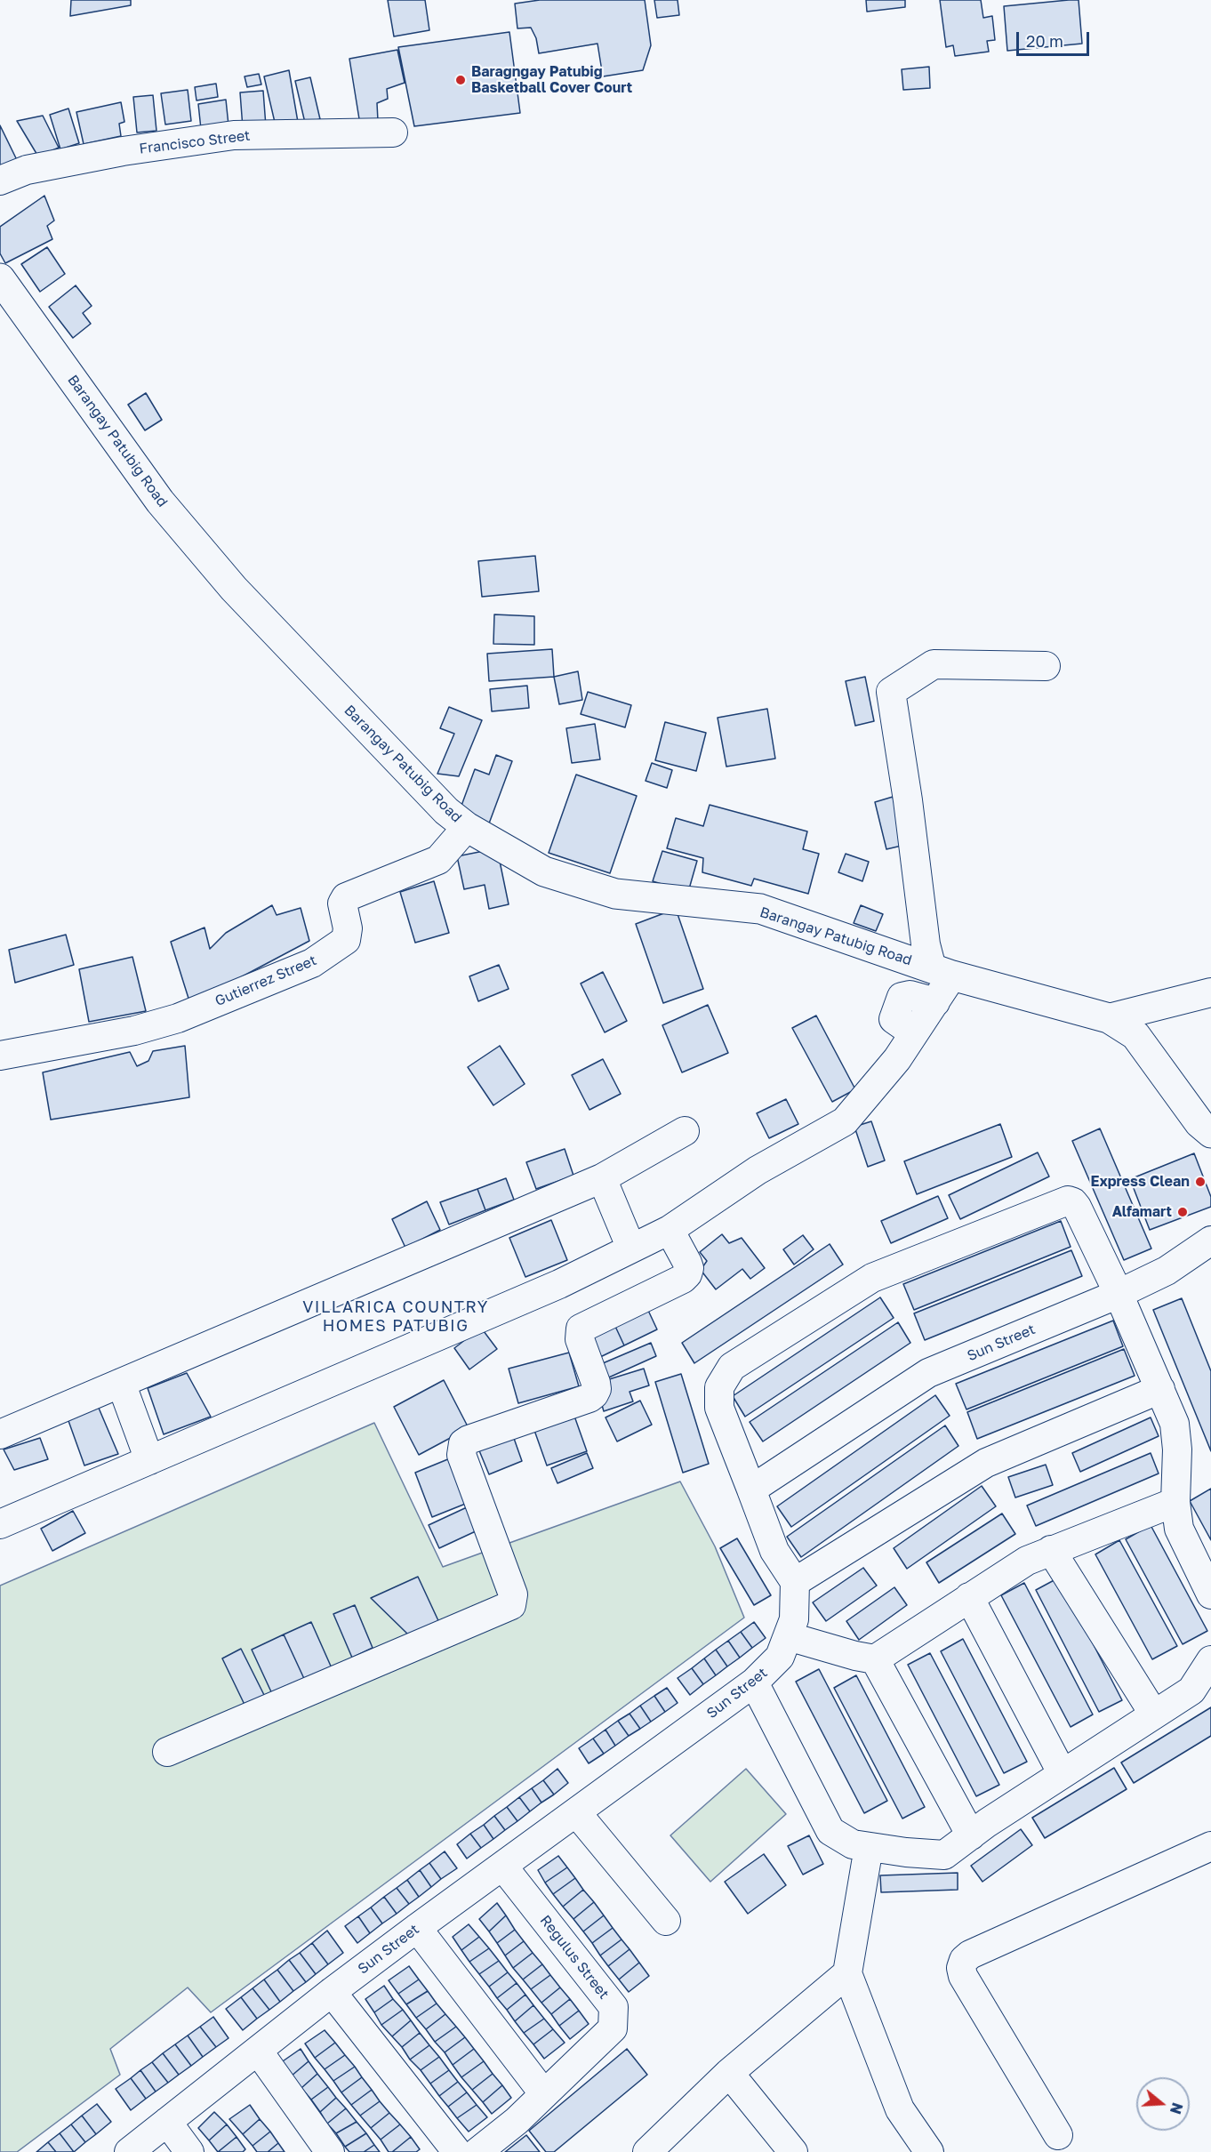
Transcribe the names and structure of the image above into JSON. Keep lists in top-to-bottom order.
{
  "streets": {
    "main road": ["Barangay Patubig Road"],
    "street": [
      "Francisco Street",
      "Gutierrez Street",
      "Sun Street",
      "Regulus Street"
    ]
  },
  "crossings": [
    ["Barangay Patubig Road", "Gutierrez Street"],
    ["Sun Street", "Regulus Street"]
  ],
  "districts": ["VILLARICA COUNTRY HOMES PATUBIG"],
  "places": ["Baragngay Patubig Basketball Cover Court", "Express Clean", "Alfamart"],
  "scale_bar": "20 m",
  "north": "right"
}
